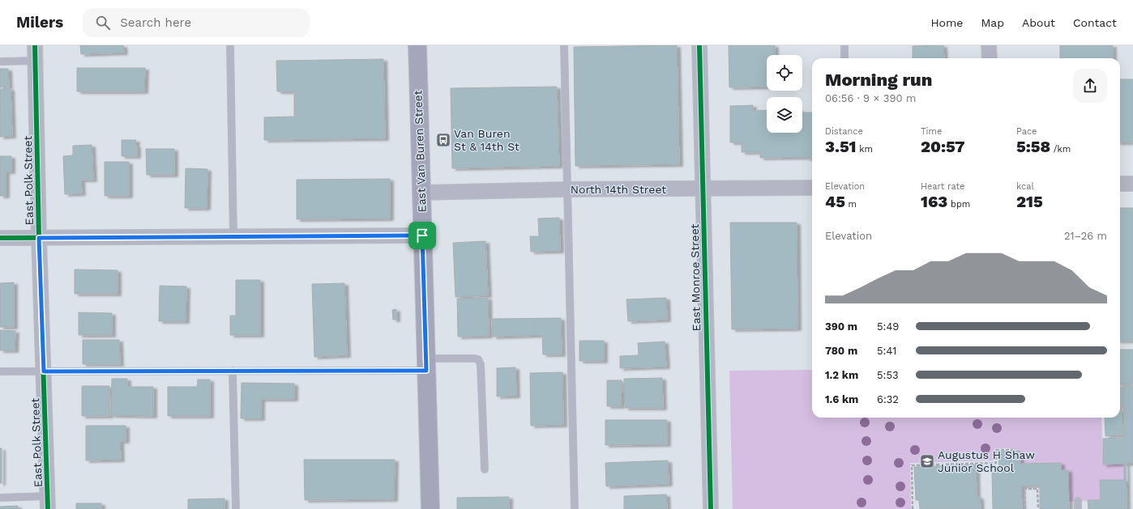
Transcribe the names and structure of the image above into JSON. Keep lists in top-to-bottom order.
{
  "streets": {
    "main road": ["East Van Buren Street"],
    "street": ["East Polk Street", "North 14th Street", "East Monroe Street"]
  },
  "crossings": [
    ["East Van Buren Street", "North 14th Street"],
    ["North 14th Street", "East Monroe Street"]
  ],
  "places": {
    "bus stop": ["Van Buren St & 14th St"],
    "school or university": ["Augustus H Shaw Junior School"]
  },
  "page": {
    "header": "Milers",
    "search": "Search here",
    "nav": [
      "Home",
      "Map",
      "About",
      "Contact"
    ],
    "heading": ["Morning run", "06:56 · 9 × 390 m"],
    "stats": [
      ["Distance", "3.51 km"],
      ["Time", "20:57"],
      ["Pace", "5:58 /km"],
      ["Elevation", "45 m"],
      ["Heart rate", "163 bpm"],
      ["kcal", "215"]
    ],
    "chart": ["Elevation", "21–26 m"],
    "list": [
      {
        "name": "390 m",
        "note": "5:49"
      },
      {
        "name": "780 m",
        "note": "5:41"
      },
      {
        "name": "1.2 km",
        "note": "5:53"
      },
      {
        "name": "1.6 km",
        "note": "6:32"
      }
    ]
  }
}
